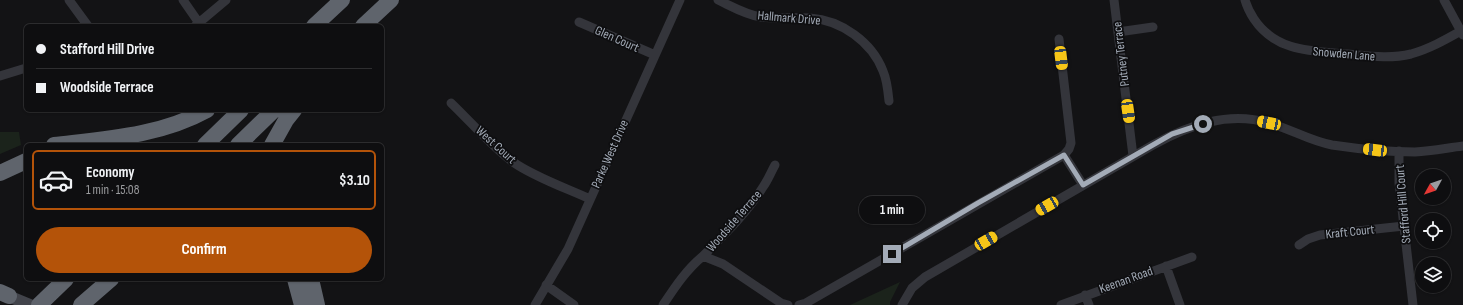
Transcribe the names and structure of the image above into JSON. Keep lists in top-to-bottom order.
{
  "streets": {
    "street": [
      "Hallmark Drive",
      "Glen Court",
      "Putney Terrace",
      "Snowden Lane",
      "West Court",
      "Parke West Drive",
      "Stafford Hill Court",
      "Woodside Terrace",
      "Kraft Court",
      "Keenan Road"
    ]
  },
  "crossings": [
    ["Glen Court", "Parke West Drive"],
    ["West Court", "Parke West Drive"],
    ["Stafford Hill Court", "Kraft Court"]
  ],
  "north": "bottom left",
  "page": {
    "banner": ["Stafford Hill Drive", "Woodside Terrace"],
    "list": [
      {
        "name": "Economy",
        "note": "1 min · 15:08",
        "value": "$3.10"
      }
    ],
    "bubble": "1 min",
    "buttons": "Confirm"
  }
}
